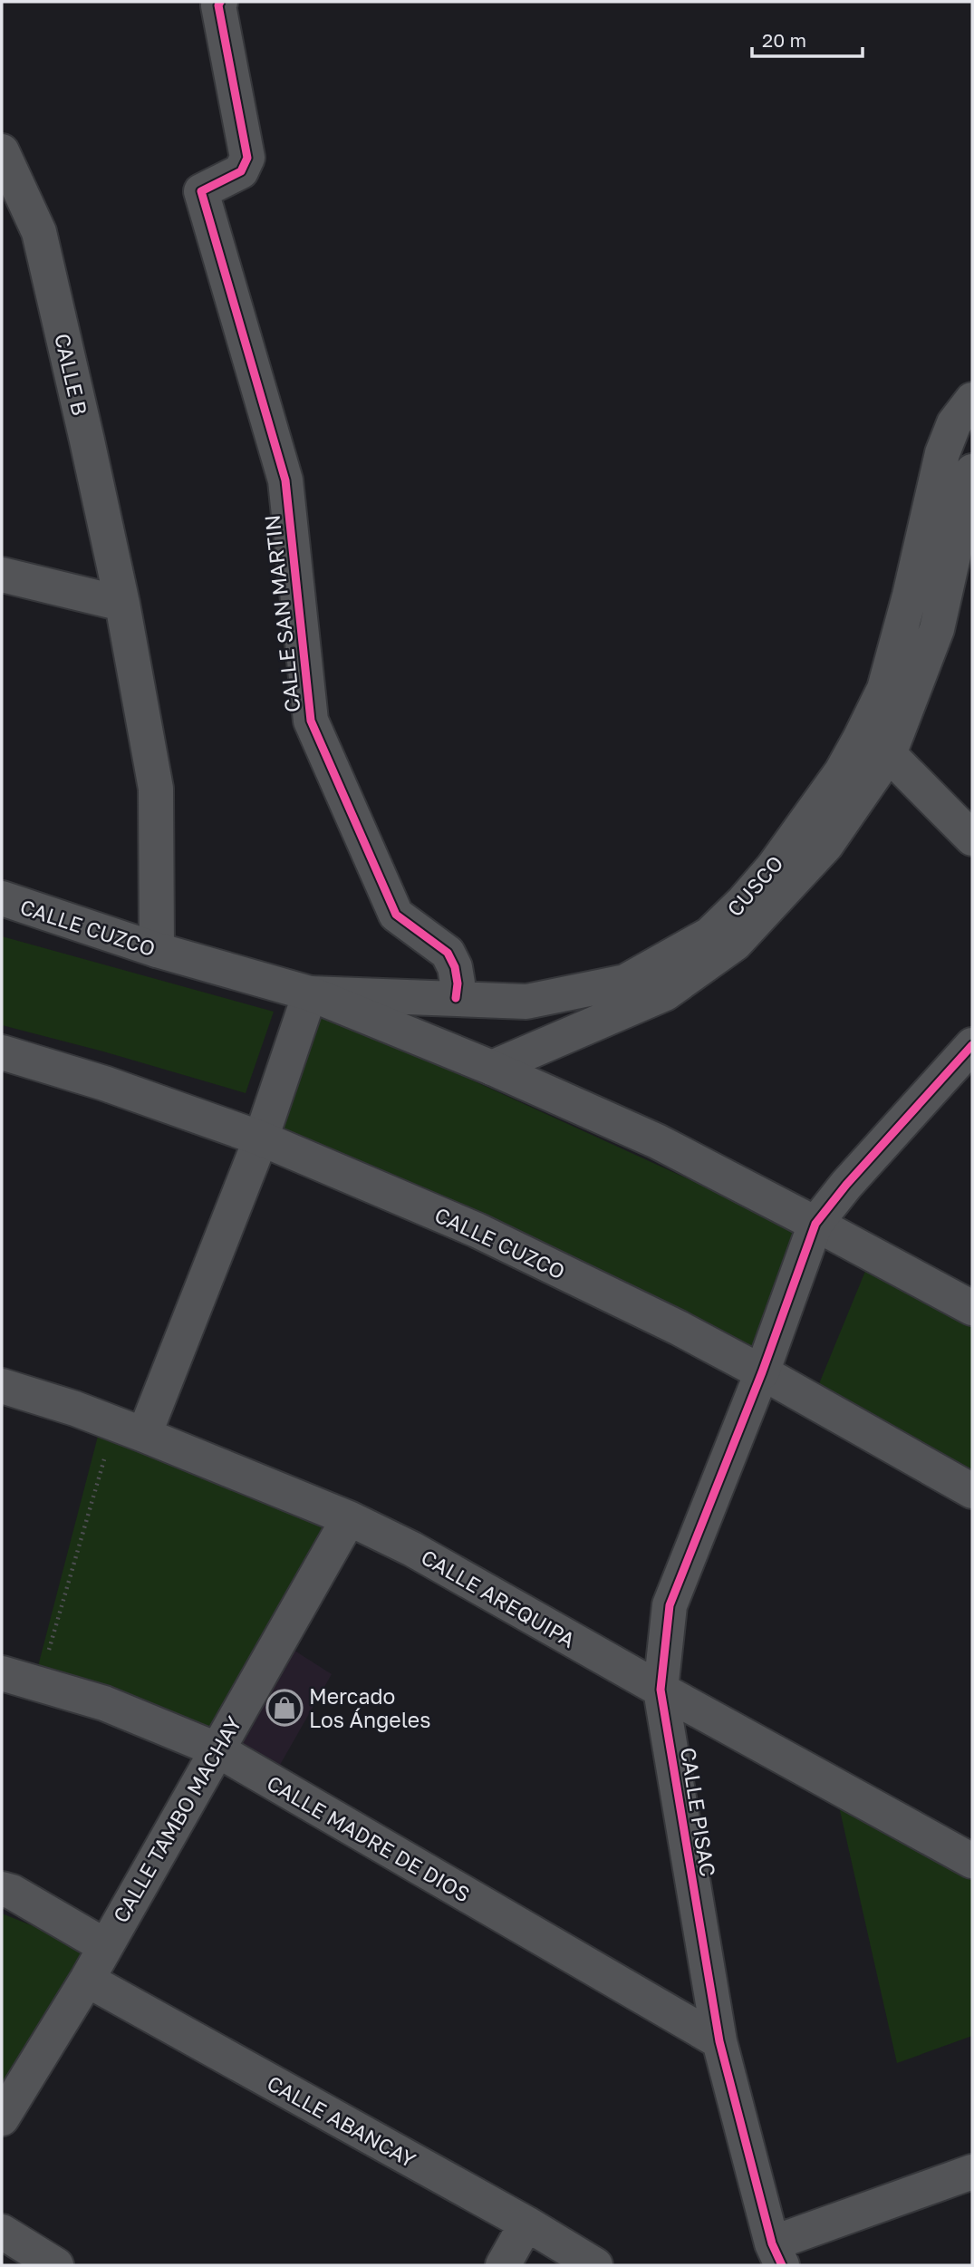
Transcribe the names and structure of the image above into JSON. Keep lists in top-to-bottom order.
{
  "streets": {
    "street": [
      "CALLE B",
      "CALLE SAN MARTIN",
      "CUSCO",
      "CALLE CUZCO",
      "CALLE AREQUIPA",
      "CALLE PISAC",
      "CALLE TAMBO MACHAY",
      "CALLE MADRE DE DIOS",
      "CALLE ABANCAY"
    ]
  },
  "crossings": [
    ["CALLE B", "CALLE CUZCO"],
    ["CALLE SAN MARTIN", "CUSCO"],
    ["CUSCO", "CALLE CUZCO"],
    ["CALLE CUZCO", "CALLE PISAC"],
    ["CALLE AREQUIPA", "CALLE PISAC"],
    ["CALLE AREQUIPA", "CALLE TAMBO MACHAY"],
    ["CALLE PISAC", "CALLE MADRE DE DIOS"],
    ["CALLE TAMBO MACHAY", "CALLE MADRE DE DIOS"],
    ["CALLE TAMBO MACHAY", "CALLE ABANCAY"]
  ],
  "places": {
    "shop": ["Mercado Los Ángeles"]
  },
  "scale_bar": "20 m"
}
